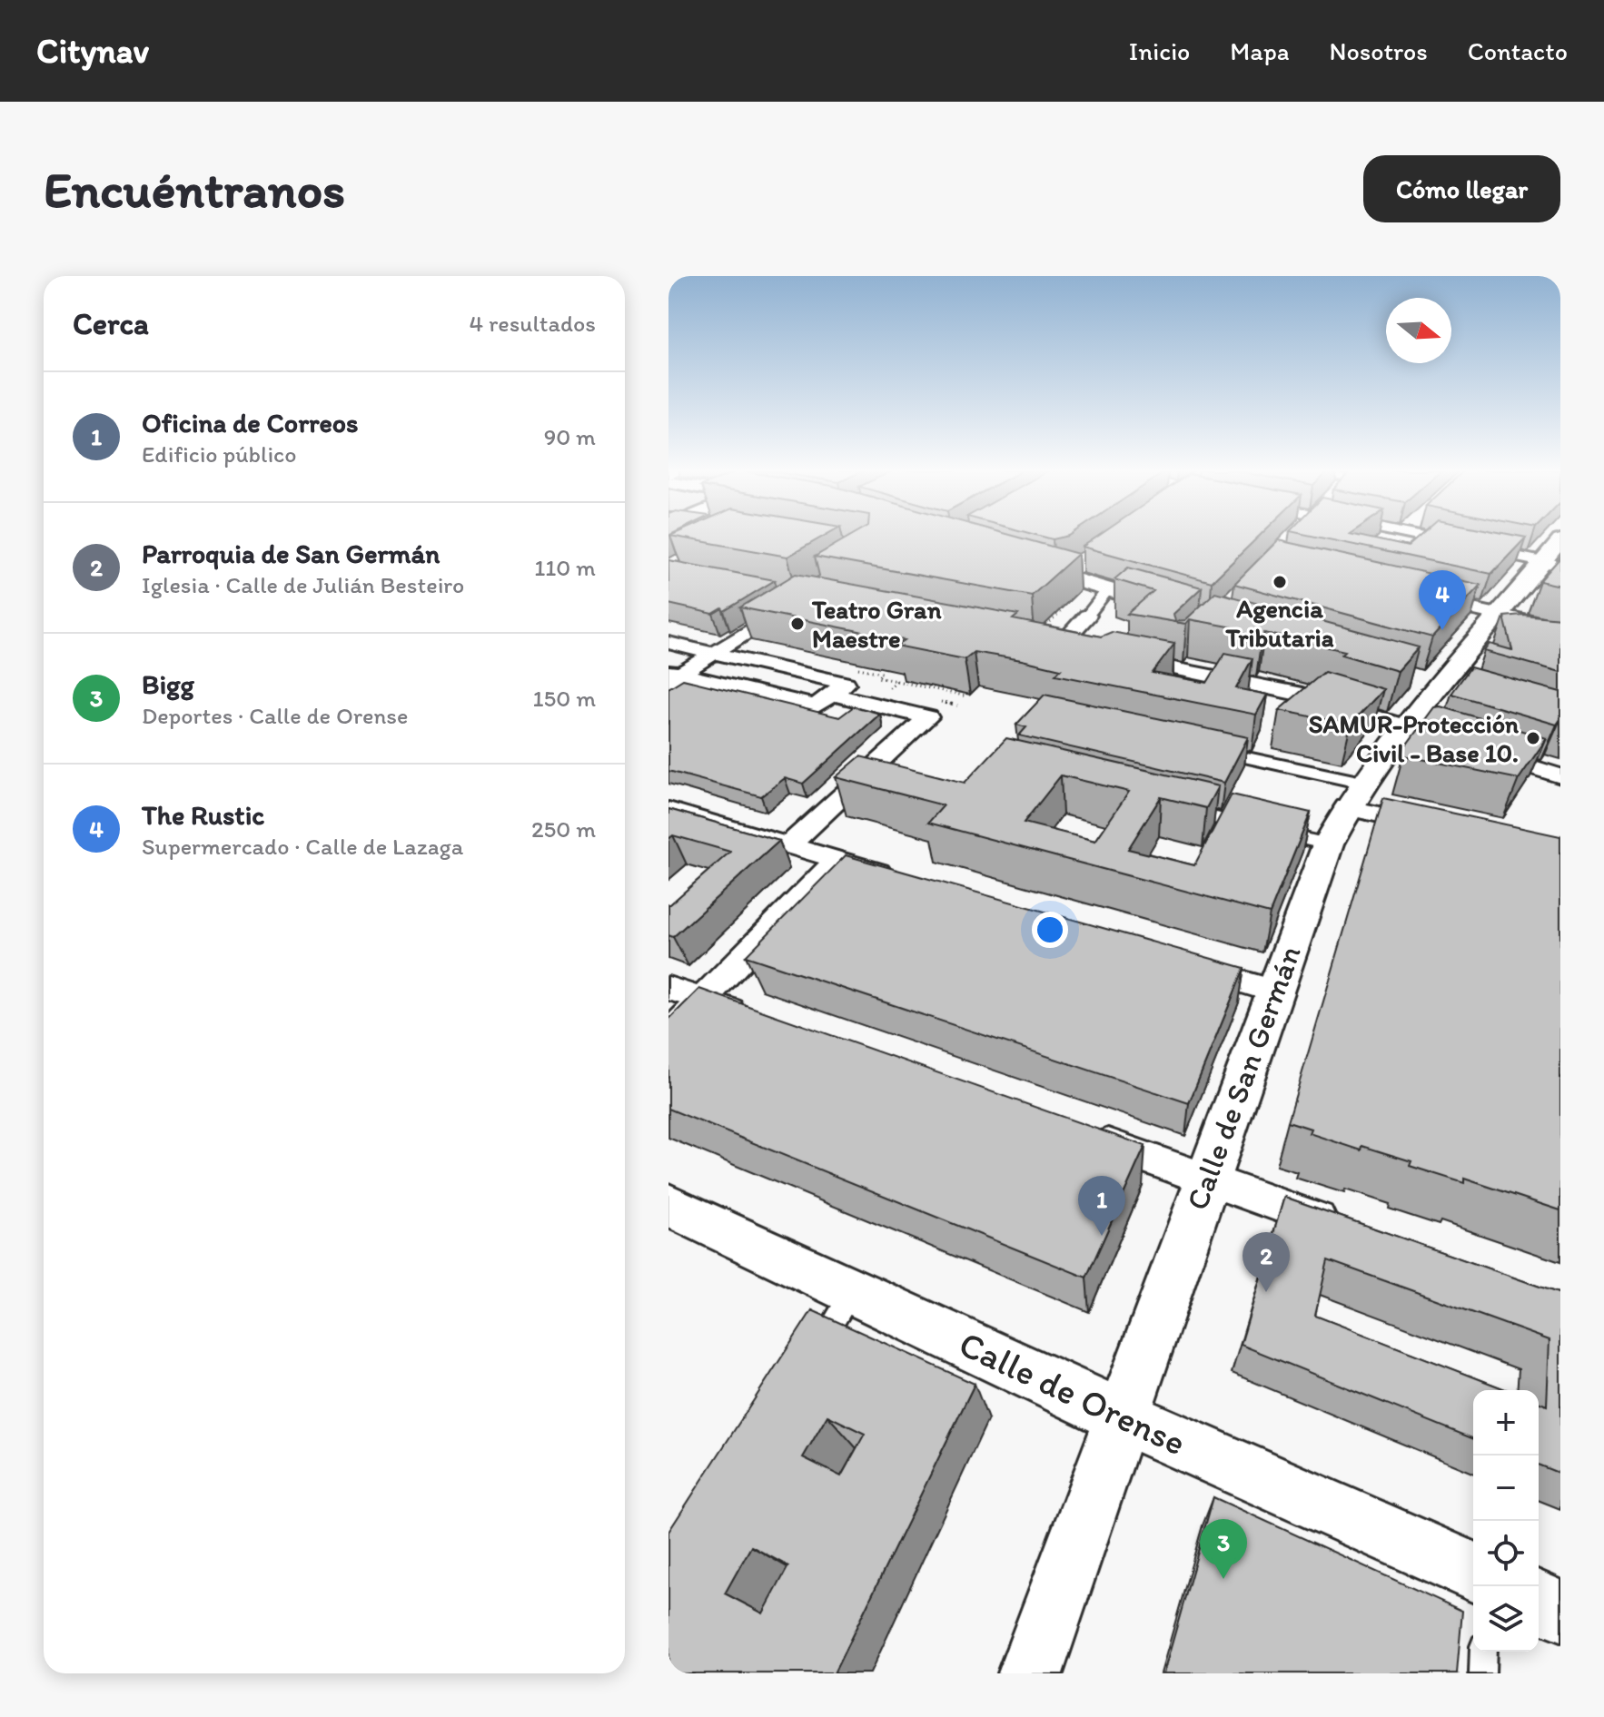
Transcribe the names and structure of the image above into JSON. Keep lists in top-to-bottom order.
{
  "streets": {
    "street": ["Calle de San Germán", "Calle de Orense"]
  },
  "crossings": [
    ["Calle de San Germán", "Calle de Orense"]
  ],
  "places": ["Agencia Tributaria", "Teatro Gran Maestre", "SAMUR-Protección Civil - Base 10."],
  "north": "right",
  "page": {
    "header": "Citynav",
    "nav": [
      "Inicio",
      "Mapa",
      "Nosotros",
      "Contacto"
    ],
    "buttons": "Cómo llegar",
    "title": "Encuéntranos",
    "heading": ["Cerca", "4 resultados"],
    "list": [
      {
        "mark": "1",
        "name": "Oficina de Correos",
        "note": "Edificio público",
        "value": "90 m"
      },
      {
        "mark": "2",
        "name": "Parroquia de San Germán",
        "note": "Iglesia · Calle de Julián Besteiro",
        "value": "110 m"
      },
      {
        "mark": "3",
        "name": "Bigg",
        "note": "Deportes · Calle de Orense",
        "value": "150 m"
      },
      {
        "mark": "4",
        "name": "The Rustic",
        "note": "Supermercado · Calle de Lazaga",
        "value": "250 m"
      }
    ],
    "pins": [
      "4",
      "1",
      "2",
      "3"
    ],
    "map_buttons": ["+", "−"]
  }
}
